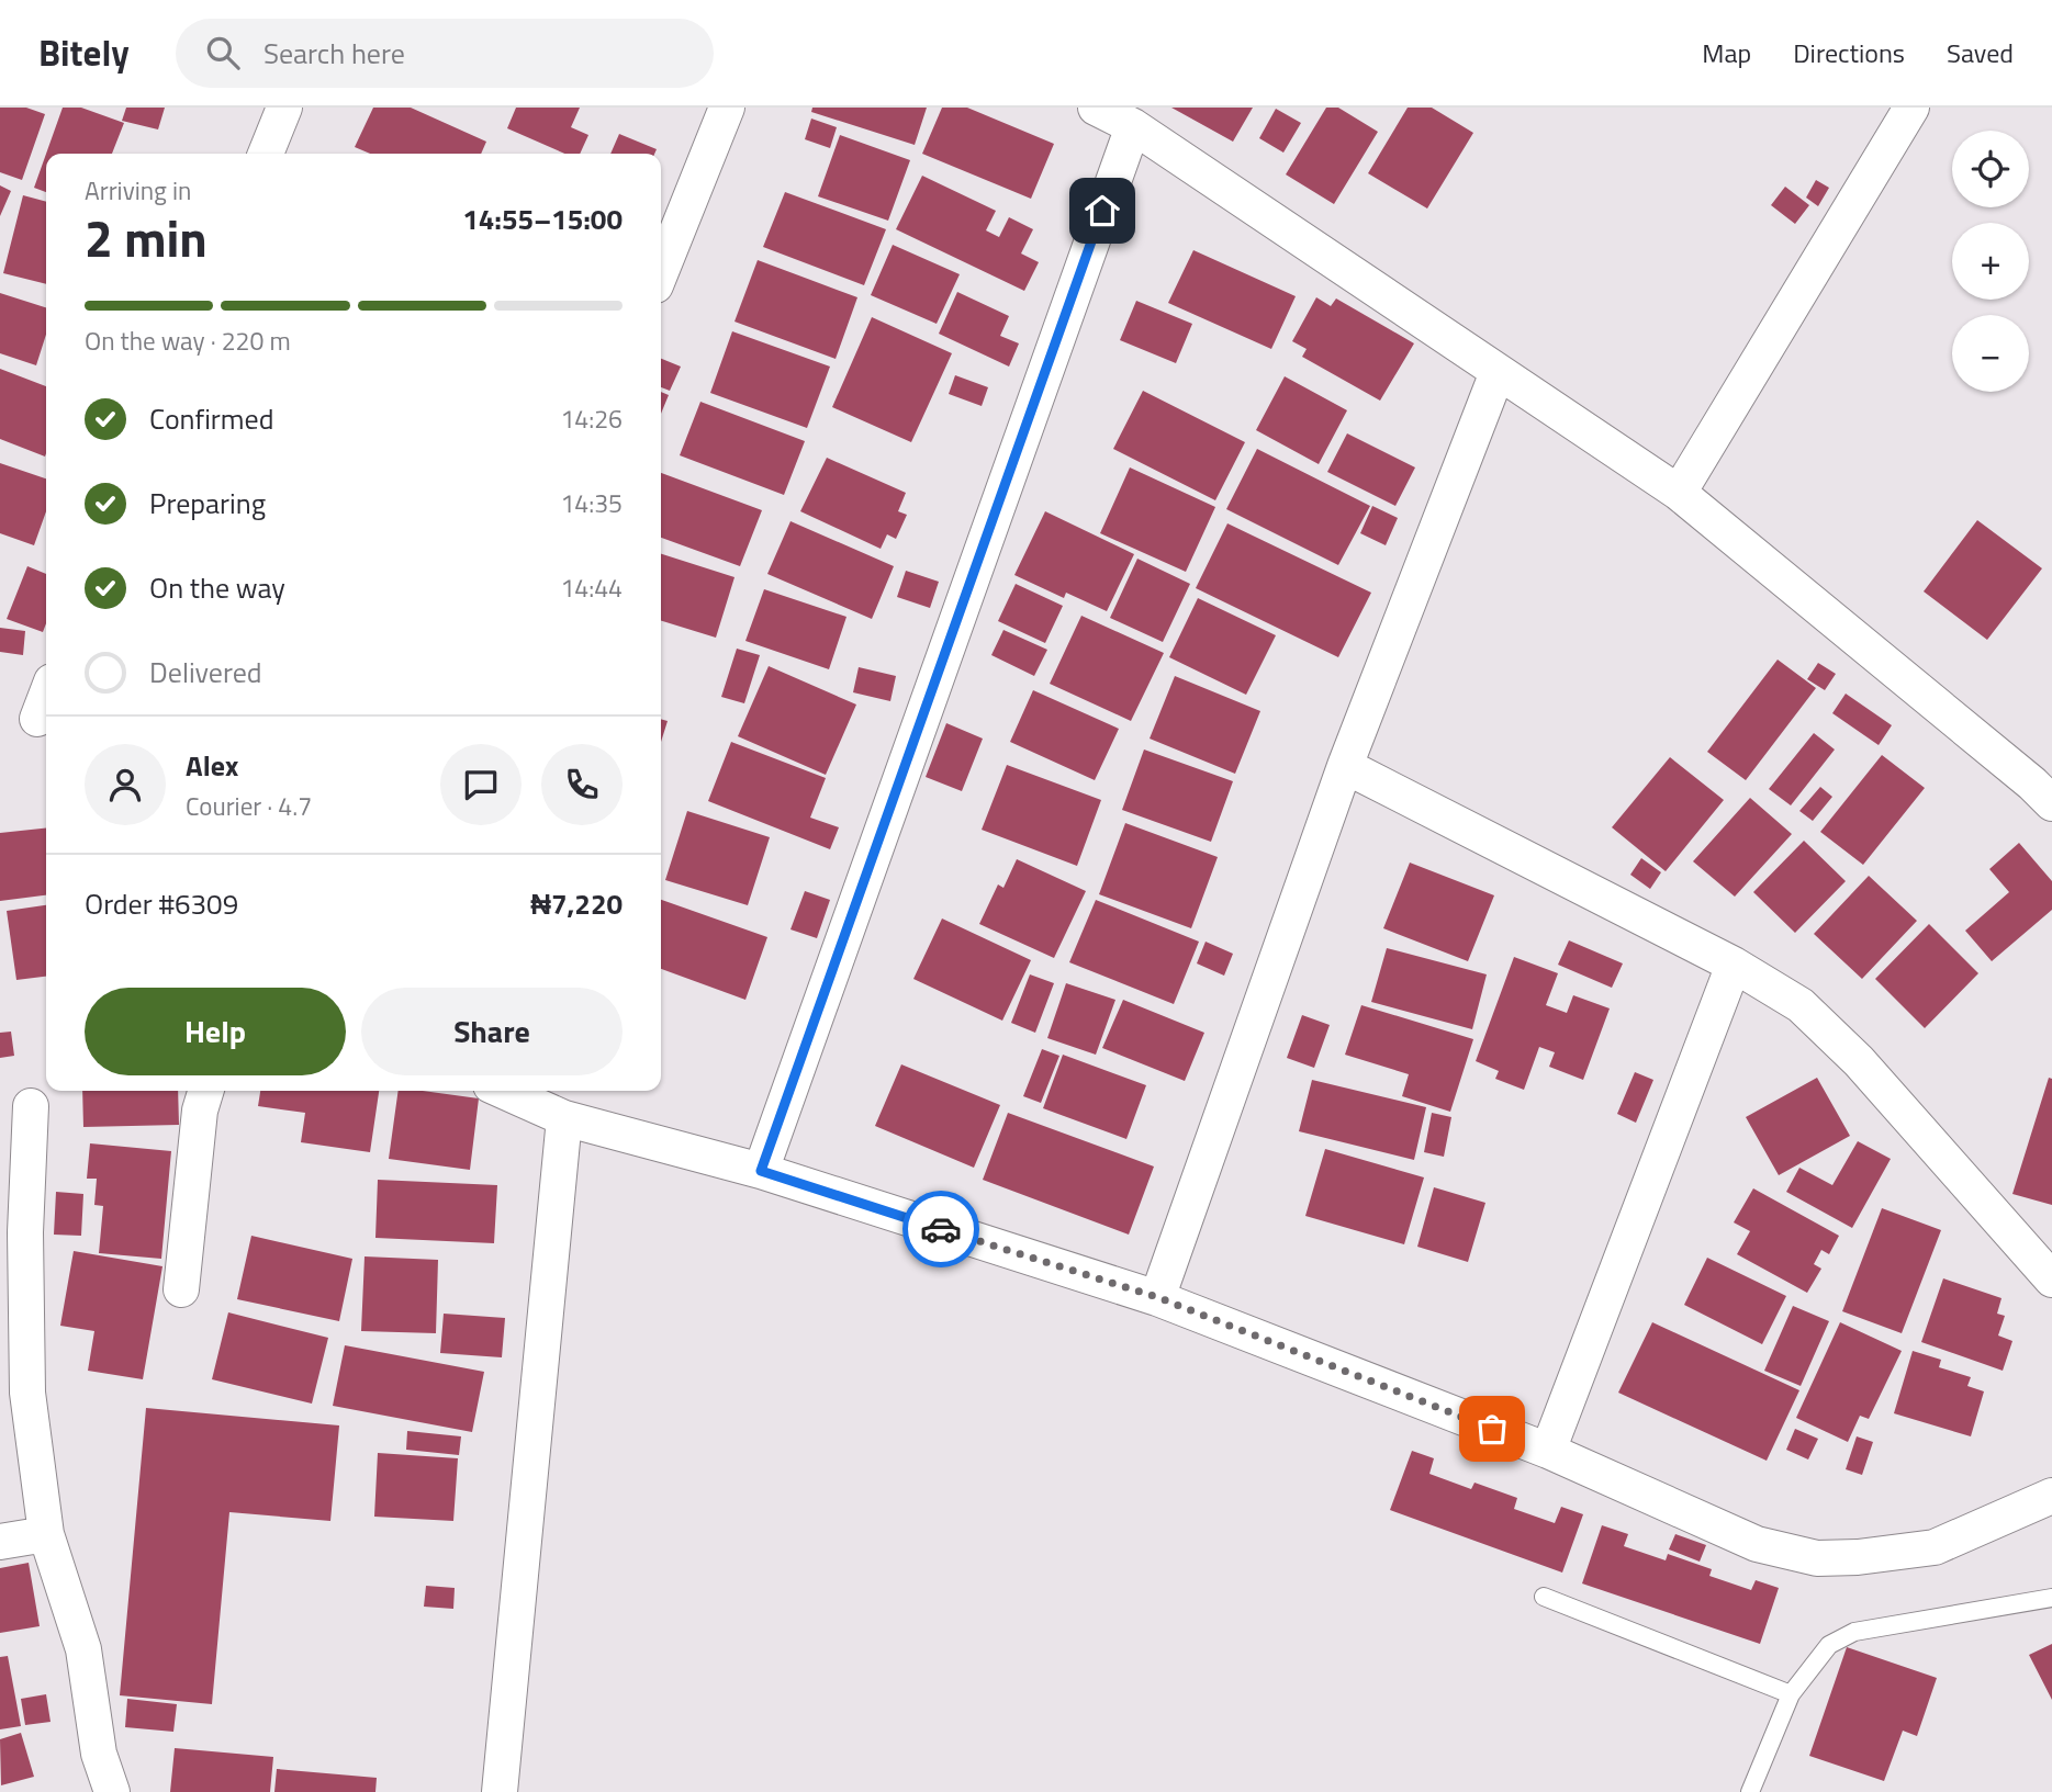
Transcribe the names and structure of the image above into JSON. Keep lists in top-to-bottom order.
{
  "page": {
    "header": "Bitely",
    "search": "Search here",
    "nav": ["Map", "Directions", "Saved"],
    "map_buttons": ["+", "−"],
    "heading": ["2 min", "Arriving in", "14:55–15:00"],
    "panel": [
      "Alex",
      "Courier · 4.7",
      "Order #6309",
      "₦7,220"
    ],
    "bar": "On the way · 220 m",
    "list": [
      ["Confirmed", "14:26"],
      ["Preparing", "14:35"],
      ["On the way", "14:44"],
      "Delivered"
    ],
    "buttons": ["Help", "Share"]
  }
}
